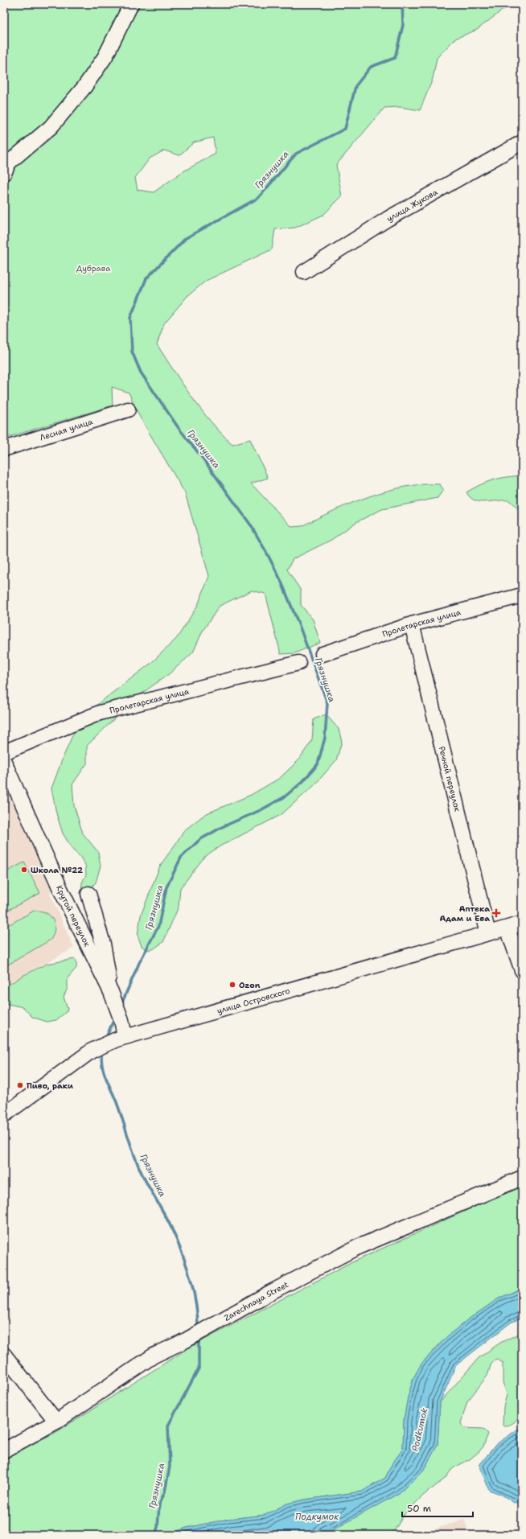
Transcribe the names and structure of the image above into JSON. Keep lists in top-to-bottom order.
{
  "streets": {
    "street": [
      "улица Жукова",
      "Лесная улица",
      "Пролетарская улица",
      "Речной переулок",
      "Крутой переулок",
      "улица Островского",
      "Zarechnaya Street"
    ]
  },
  "crossings": [
    ["Пролетарская улица", "Речной переулок"],
    ["Речной переулок", "улица Островского"],
    ["Крутой переулок", "улица Островского"]
  ],
  "water": ["Грязнушка", "Podkumok", "Подкумок"],
  "parks": ["Дубрава"],
  "places": {
    "other": ["Школа №22", "Ozon", "Пиво, раки"],
    "health": ["Аптека Адам и Ева"]
  },
  "scale_bar": "50 m"
}
